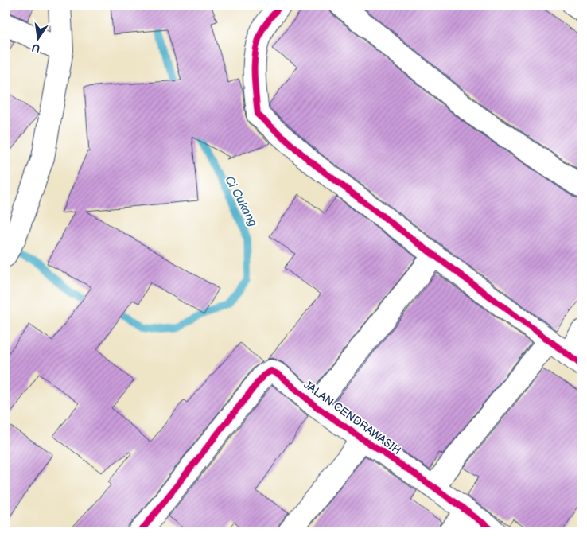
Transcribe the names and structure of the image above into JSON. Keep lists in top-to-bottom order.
{
  "streets": {
    "street": ["JALAN CENDRAWASIH"]
  },
  "water": ["Ci Cukang"],
  "north": "bottom"
}
